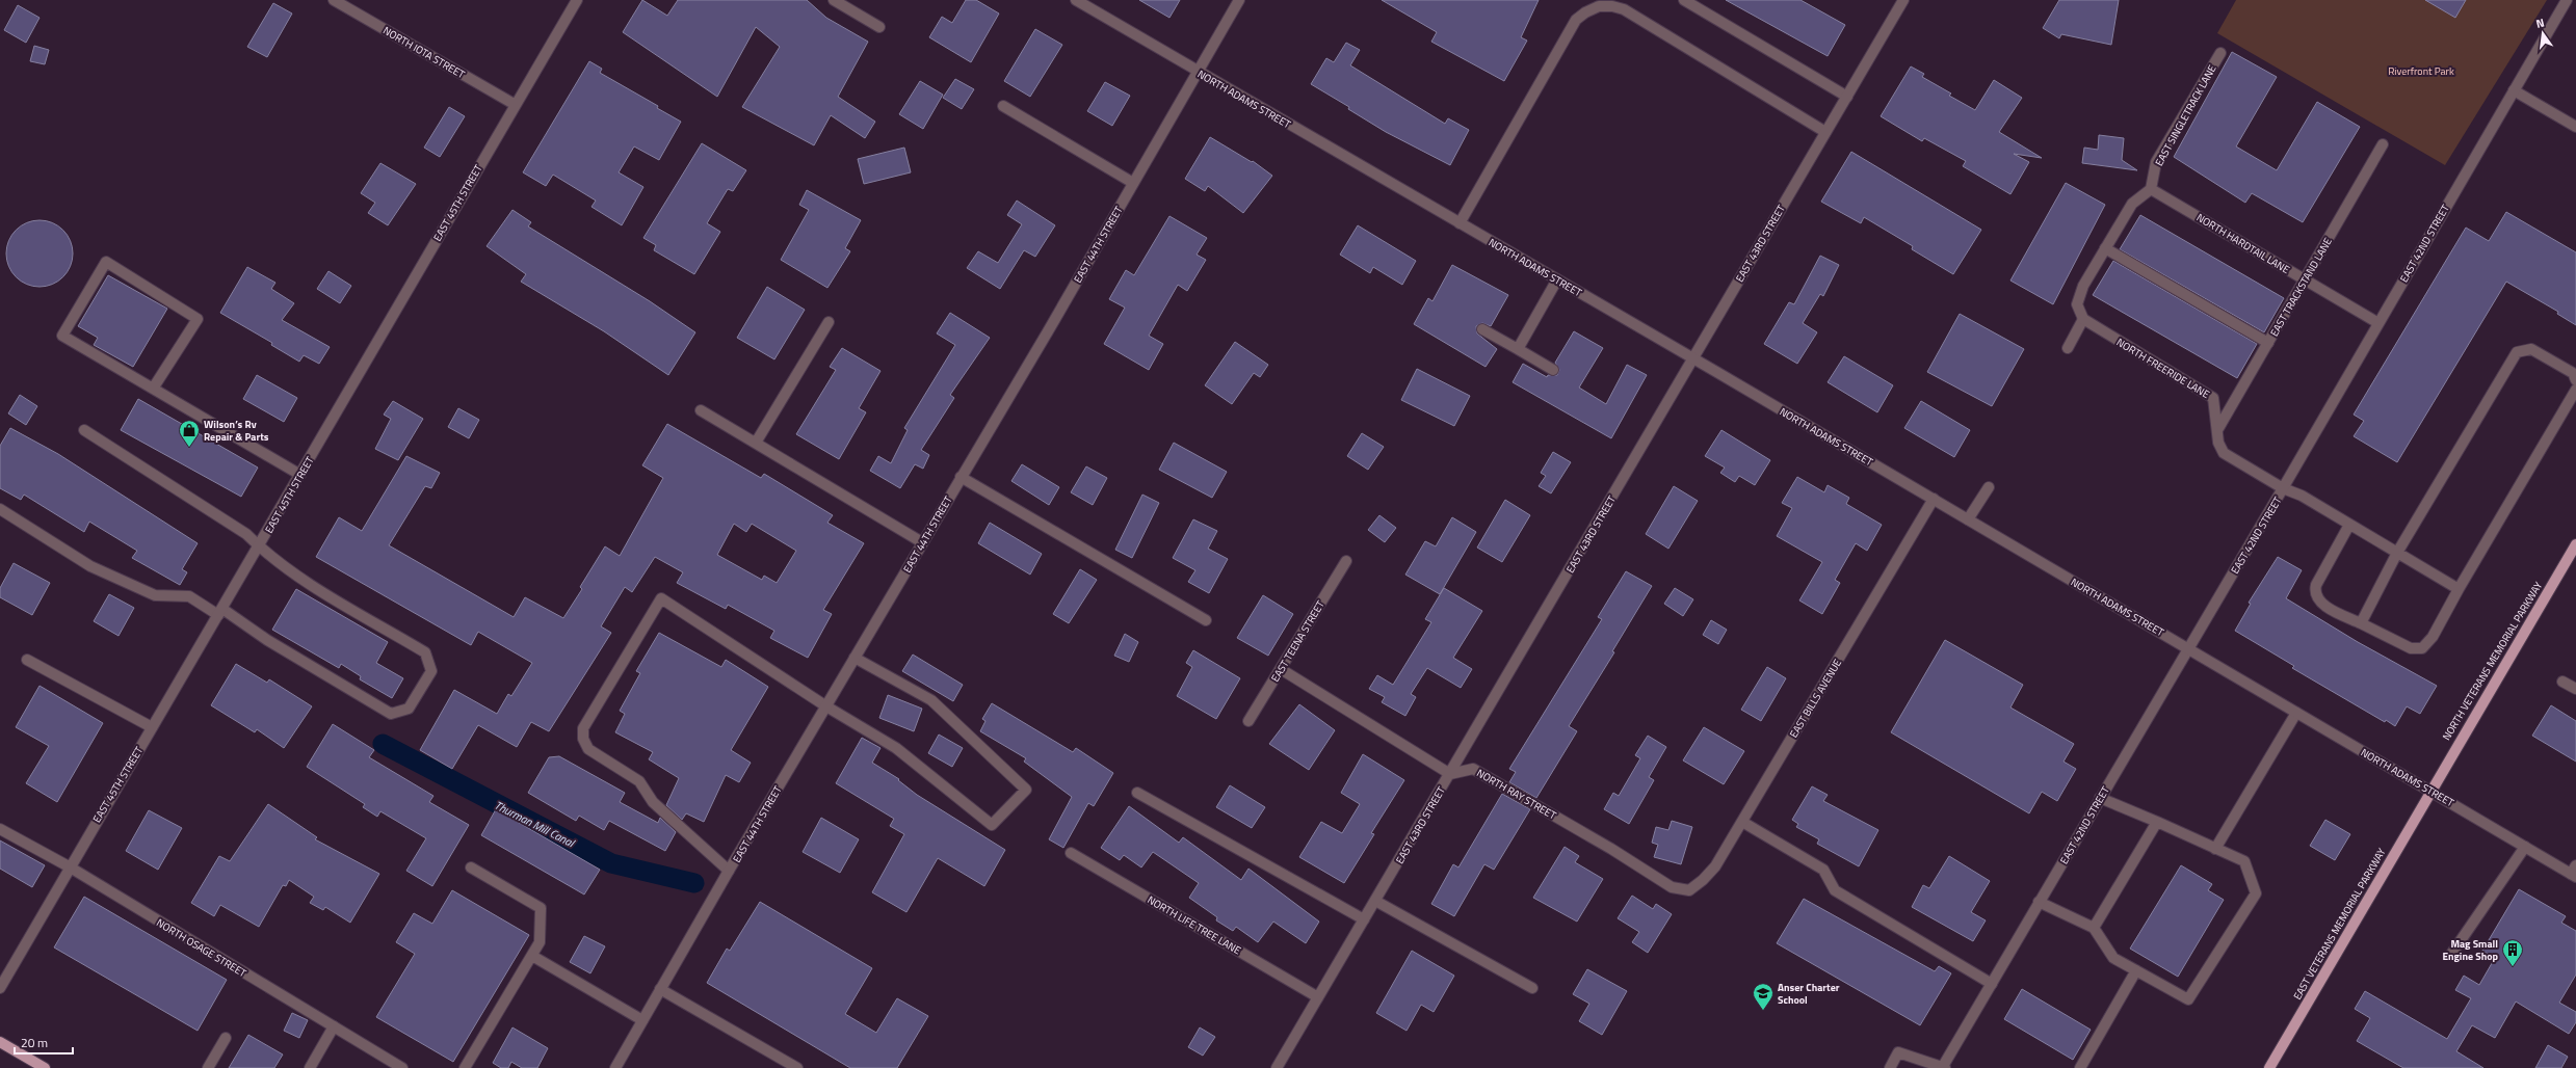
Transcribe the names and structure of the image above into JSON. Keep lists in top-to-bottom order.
{
  "streets": {
    "main road": ["NORTH VETERANS MEMORIAL PARKWAY", "EAST VETERANS MEMORIAL PARKWAY"],
    "street": [
      "NORTH IOTA STREET",
      "NORTH ADAMS STREET",
      "EAST SINGLETRACK LANE",
      "EAST 45TH STREET",
      "EAST 43RD STREET",
      "NORTH HARDTAIL LANE",
      "EAST 42ND STREET",
      "EAST 44TH STREET",
      "EAST TRACKSTAND LANE",
      "NORTH FREERIDE LANE",
      "EAST TEENA STREET",
      "EAST BILLS AVENUE",
      "NORTH RAY STREET",
      "NORTH LIFE TREE LANE",
      "NORTH OSAGE STREET"
    ]
  },
  "crossings": [
    ["NORTH IOTA STREET", "EAST 45TH STREET"],
    ["NORTH ADAMS STREET", "EAST 43RD STREET"],
    ["NORTH ADAMS STREET", "EAST 42ND STREET"],
    ["NORTH ADAMS STREET", "EAST 44TH STREET"],
    ["NORTH ADAMS STREET", "NORTH VETERANS MEMORIAL PARKWAY"],
    ["NORTH ADAMS STREET", "EAST BILLS AVENUE"],
    ["NORTH ADAMS STREET", "EAST VETERANS MEMORIAL PARKWAY"],
    ["EAST SINGLETRACK LANE", "NORTH HARDTAIL LANE"],
    ["EAST 45TH STREET", "NORTH OSAGE STREET"],
    ["EAST 43RD STREET", "NORTH RAY STREET"],
    ["EAST 43RD STREET", "NORTH LIFE TREE LANE"],
    ["NORTH HARDTAIL LANE", "EAST 42ND STREET"],
    ["NORTH HARDTAIL LANE", "EAST TRACKSTAND LANE"],
    ["EAST 42ND STREET", "NORTH FREERIDE LANE"],
    ["EAST TRACKSTAND LANE", "NORTH FREERIDE LANE"],
    ["NORTH VETERANS MEMORIAL PARKWAY", "EAST VETERANS MEMORIAL PARKWAY"],
    ["EAST BILLS AVENUE", "NORTH RAY STREET"]
  ],
  "water": ["Thurman Mill Canal"],
  "parks": ["Riverfront Park"],
  "places": {
    "shop": ["Wilson’s Rv Repair & Parts"],
    "building": ["Mag Small Engine Shop"],
    "school or university": ["Anser Charter School"]
  },
  "scale_bar": "20 m",
  "north": "top"
}
